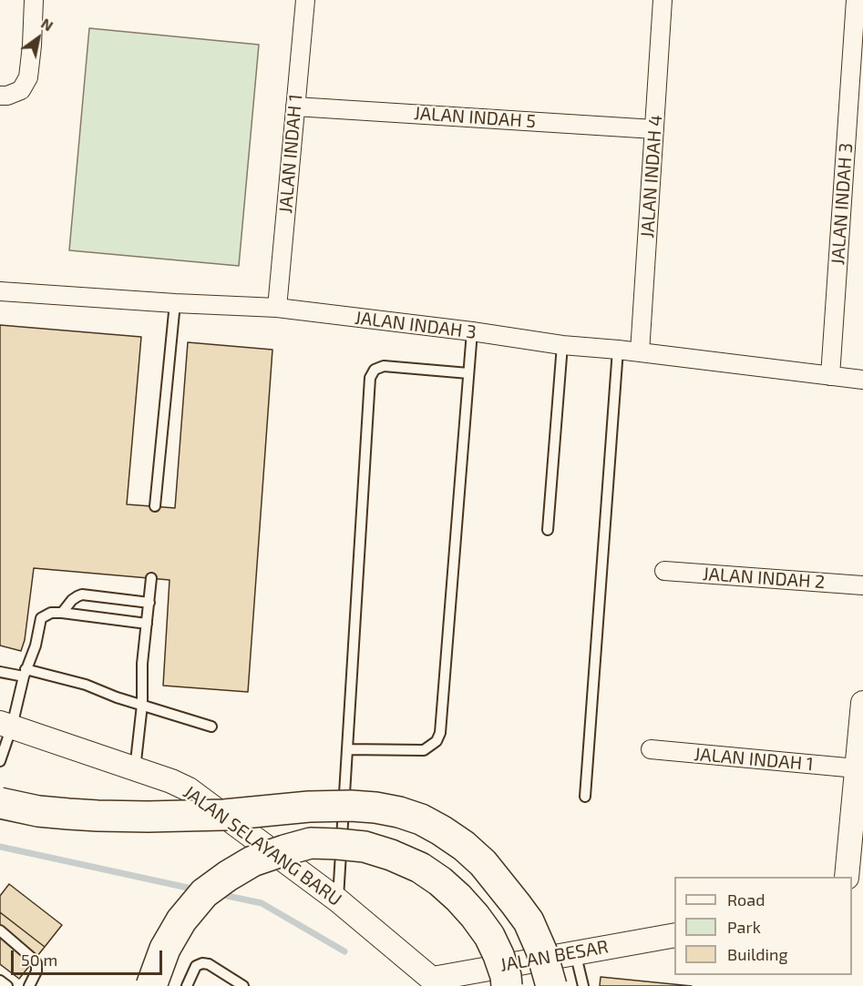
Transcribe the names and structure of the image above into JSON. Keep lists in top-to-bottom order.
{
  "streets": {
    "street": [
      "JALAN INDAH 5",
      "JALAN INDAH 1",
      "JALAN INDAH 4",
      "JALAN INDAH 3",
      "JALAN INDAH 2",
      "JALAN SELAYANG BARU",
      "JALAN BESAR"
    ]
  },
  "crossings": [
    ["JALAN INDAH 5", "JALAN INDAH 1"],
    ["JALAN INDAH 5", "JALAN INDAH 4"],
    ["JALAN INDAH 1", "JALAN INDAH 3"],
    ["JALAN INDAH 4", "JALAN INDAH 3"],
    ["JALAN SELAYANG BARU", "JALAN BESAR"]
  ],
  "legend": ["Road", "Park", "Building"],
  "scale_bar": "50 m",
  "north": "top right"
}
